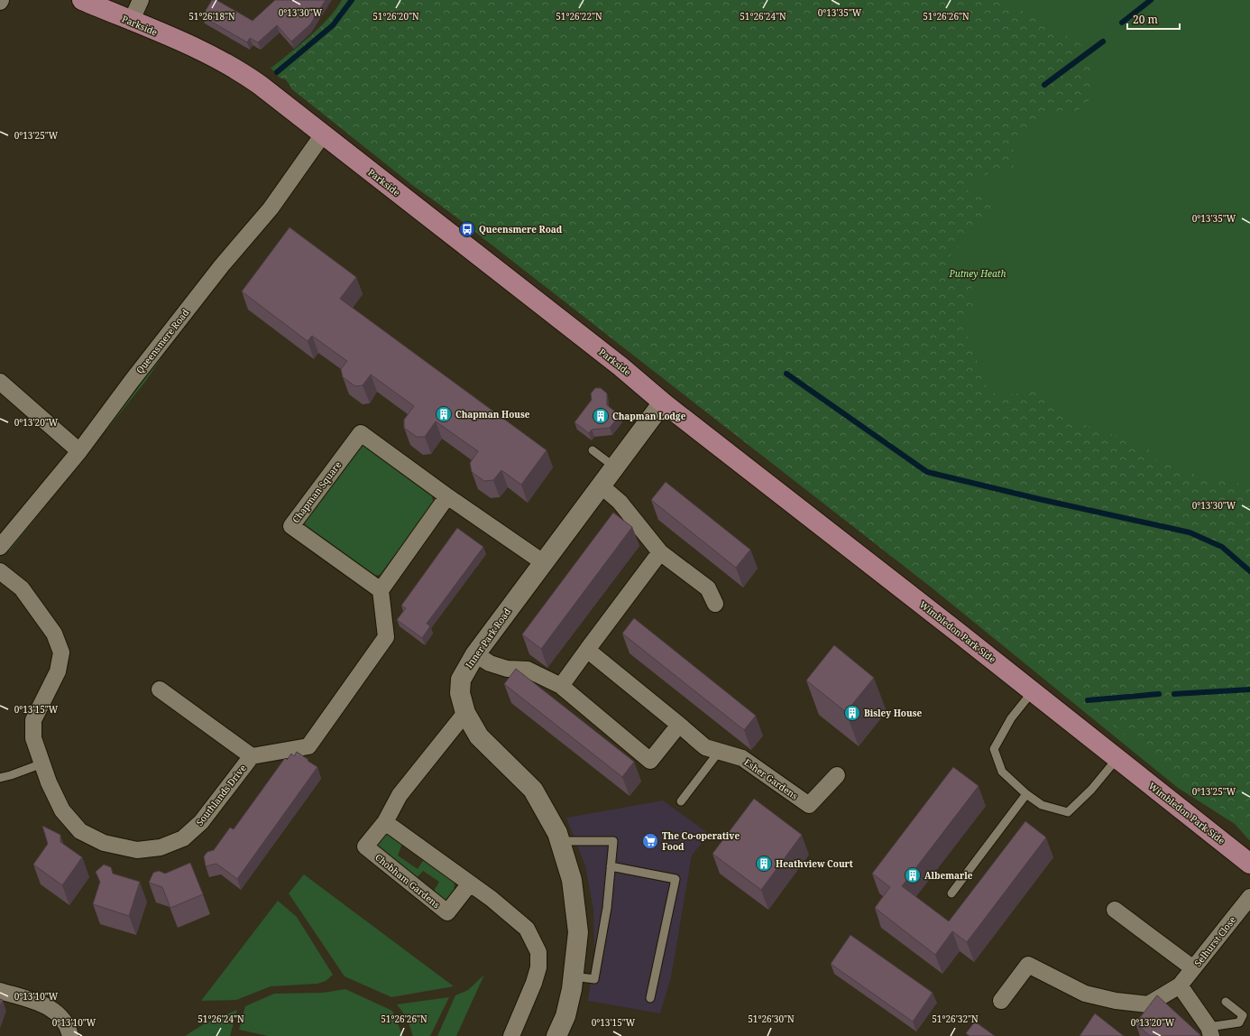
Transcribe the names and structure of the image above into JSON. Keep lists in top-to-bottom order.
{
  "streets": {
    "main road": ["Parkside", "Wimbledon Park Side"],
    "street": [
      "Queensmere Road",
      "Chapman Square",
      "Inner Park Road",
      "Esher Gardens",
      "Southlands Drive",
      "Chobham Gardens",
      "Selhurst Close"
    ]
  },
  "crossings": [
    ["Parkside", "Queensmere Road"],
    ["Parkside", "Wimbledon Park Side"],
    ["Parkside", "Inner Park Road"],
    ["Chapman Square", "Inner Park Road"],
    ["Wimbledon Park Side", "Inner Park Road"],
    ["Inner Park Road", "Chobham Gardens"]
  ],
  "parks": ["Putney Heath"],
  "places": {
    "bus stop": ["Queensmere Road"],
    "building": [
      "Chapman House",
      "Chapman Lodge",
      "Bisley House",
      "Heathview Court",
      "Albemarle"
    ],
    "supermarket": ["The Co-operative Food"]
  },
  "scale_bar": "20 m",
  "coordinates": [
    "0°13'30\"W",
    "0°13'35\"W",
    "51°26'18\"N",
    "51°26'20\"N",
    "51°26'22\"N",
    "51°26'24\"N",
    "51°26'26\"N",
    "0°13'25\"W",
    "0°13'20\"W",
    "0°13'15\"W",
    "0°13'10\"W",
    "51°26'30\"N",
    "51°26'32\"N"
  ]
}
